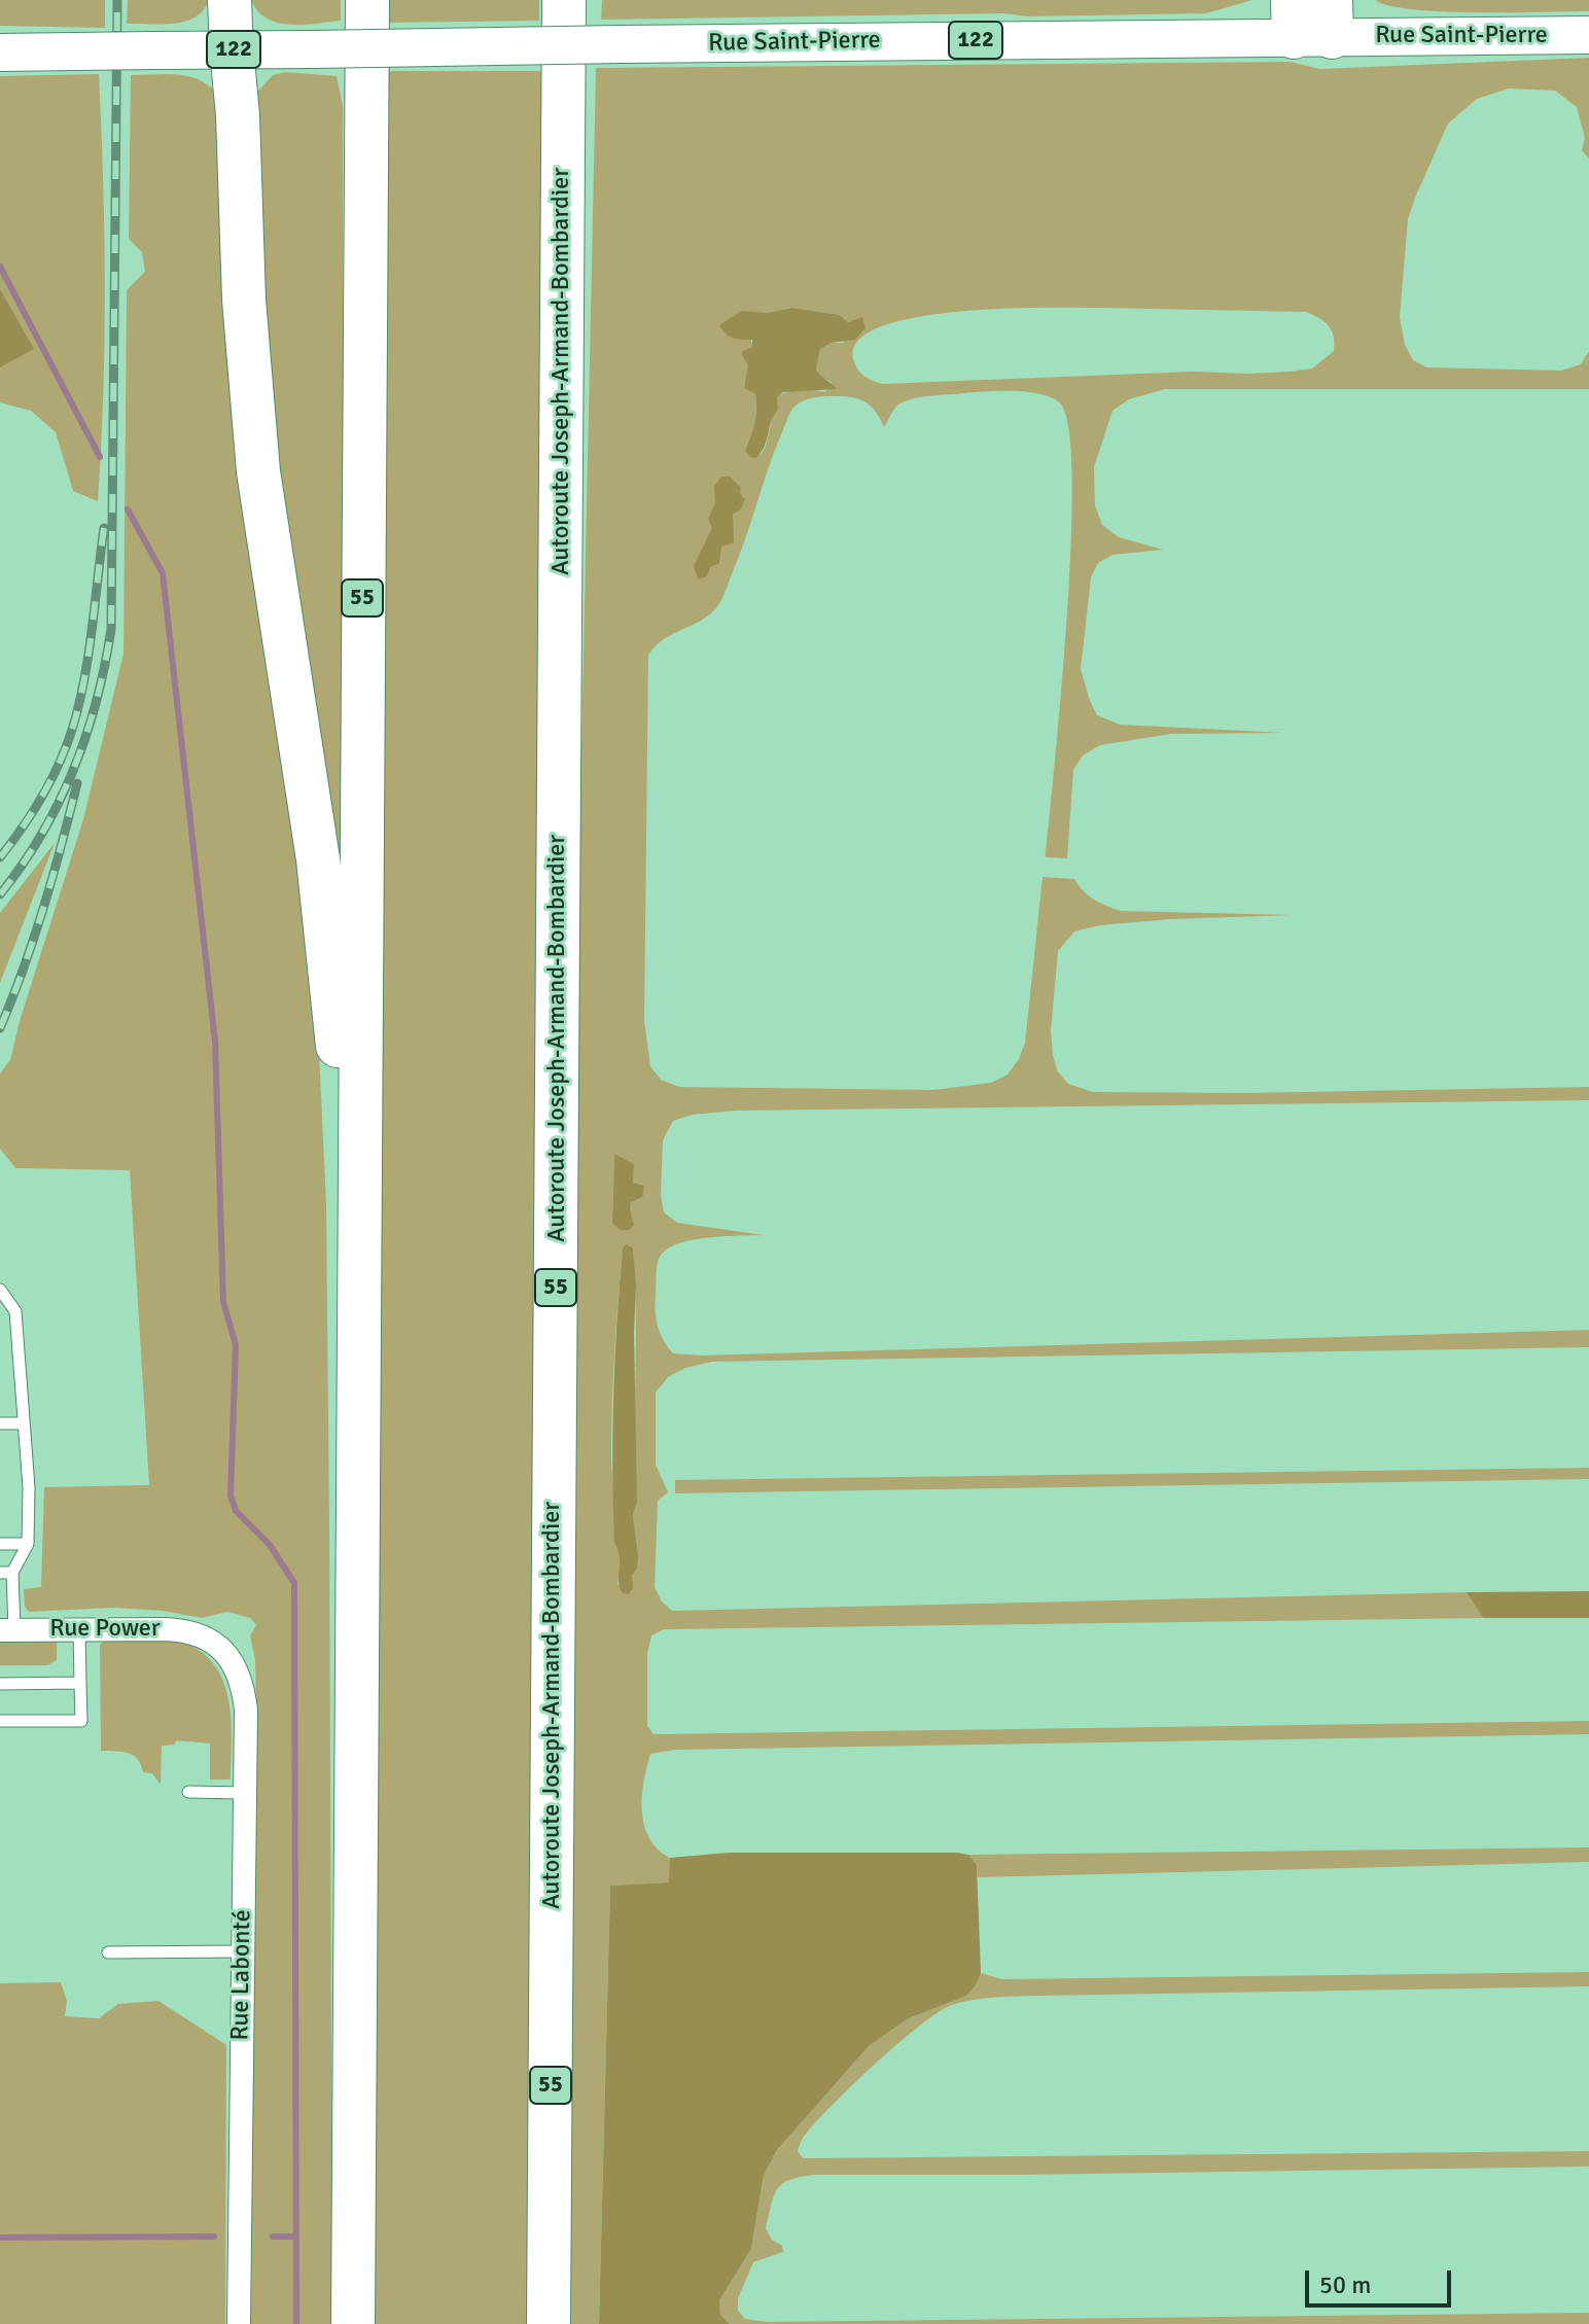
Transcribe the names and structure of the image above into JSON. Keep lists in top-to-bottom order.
{
  "streets": {
    "highway": ["Autoroute Joseph-Armand-Bombardier", "55"],
    "main road": ["Rue Saint-Pierre", "122"],
    "street": ["Rue Power", "Rue Labonté"]
  },
  "crossings": [
    ["Rue Power", "Rue Labonté"]
  ],
  "scale_bar": "50 m"
}
